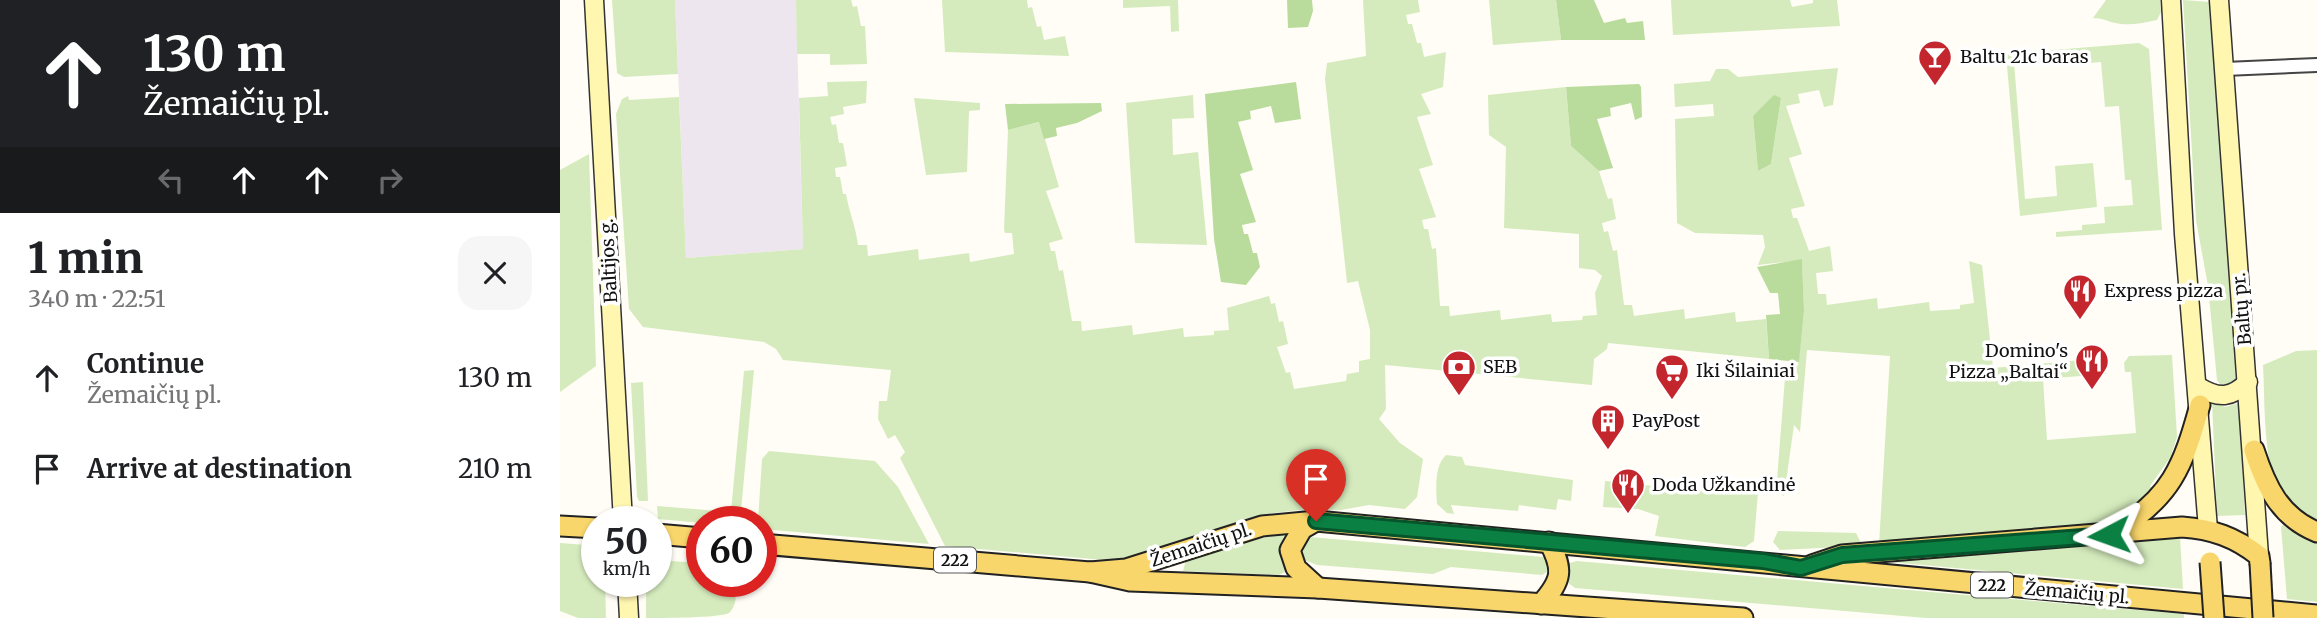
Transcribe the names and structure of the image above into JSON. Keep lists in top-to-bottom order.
{
  "streets": {
    "main road": [
      "Baltijos g.",
      "Baltų pr.",
      "Žemaičių pl.",
      "222"
    ]
  },
  "places": {
    "bar": ["Baltu 21c baras"],
    "restaurant": ["Express pizza", "Domino's Pizza „Baltai“", "Doda Užkandinė"],
    "bank": ["SEB"],
    "supermarket": ["Iki Šilainiai"],
    "building": ["PayPost"]
  },
  "page": {
    "turn": ["130 m", "Žemaičių pl."],
    "heading": ["1 min", "340 m · 22:51"],
    "list": [
      {
        "name": "Continue",
        "note": "Žemaičių pl.",
        "value": "130 m"
      },
      {
        "name": "Arrive at destination",
        "value": "210 m"
      }
    ],
    "speed": "50 km/h",
    "limit": "60"
  }
}
